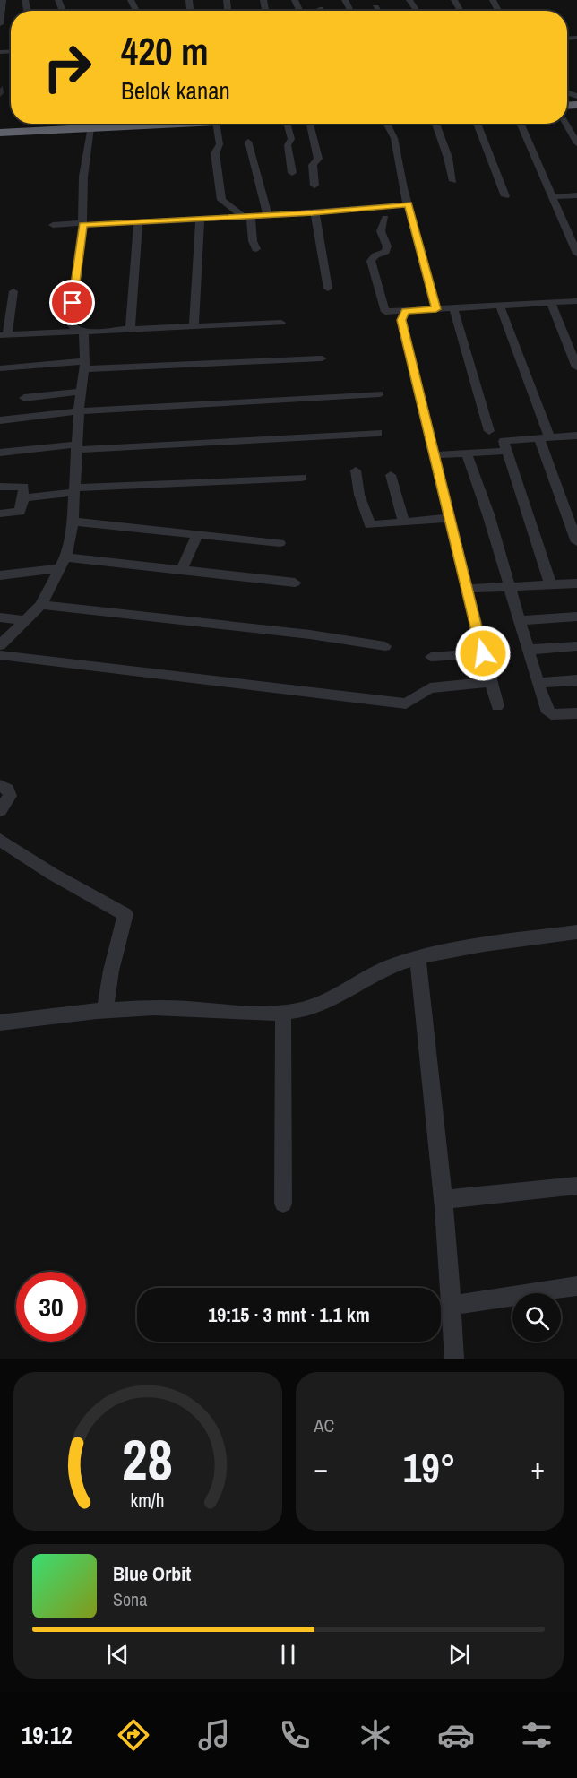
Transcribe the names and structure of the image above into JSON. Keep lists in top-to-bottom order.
{
  "page": {
    "turn": ["420 m", "Belok kanan"],
    "limit": "30",
    "trip": "19:15 · 3 mnt · 1.1 km",
    "tile": "AC",
    "heat": ["−", "19°", "+"],
    "song": ["Blue Orbit", "Sona"],
    "tabs": "19:12",
    "gauge": ["28", "km/h"]
  }
}
